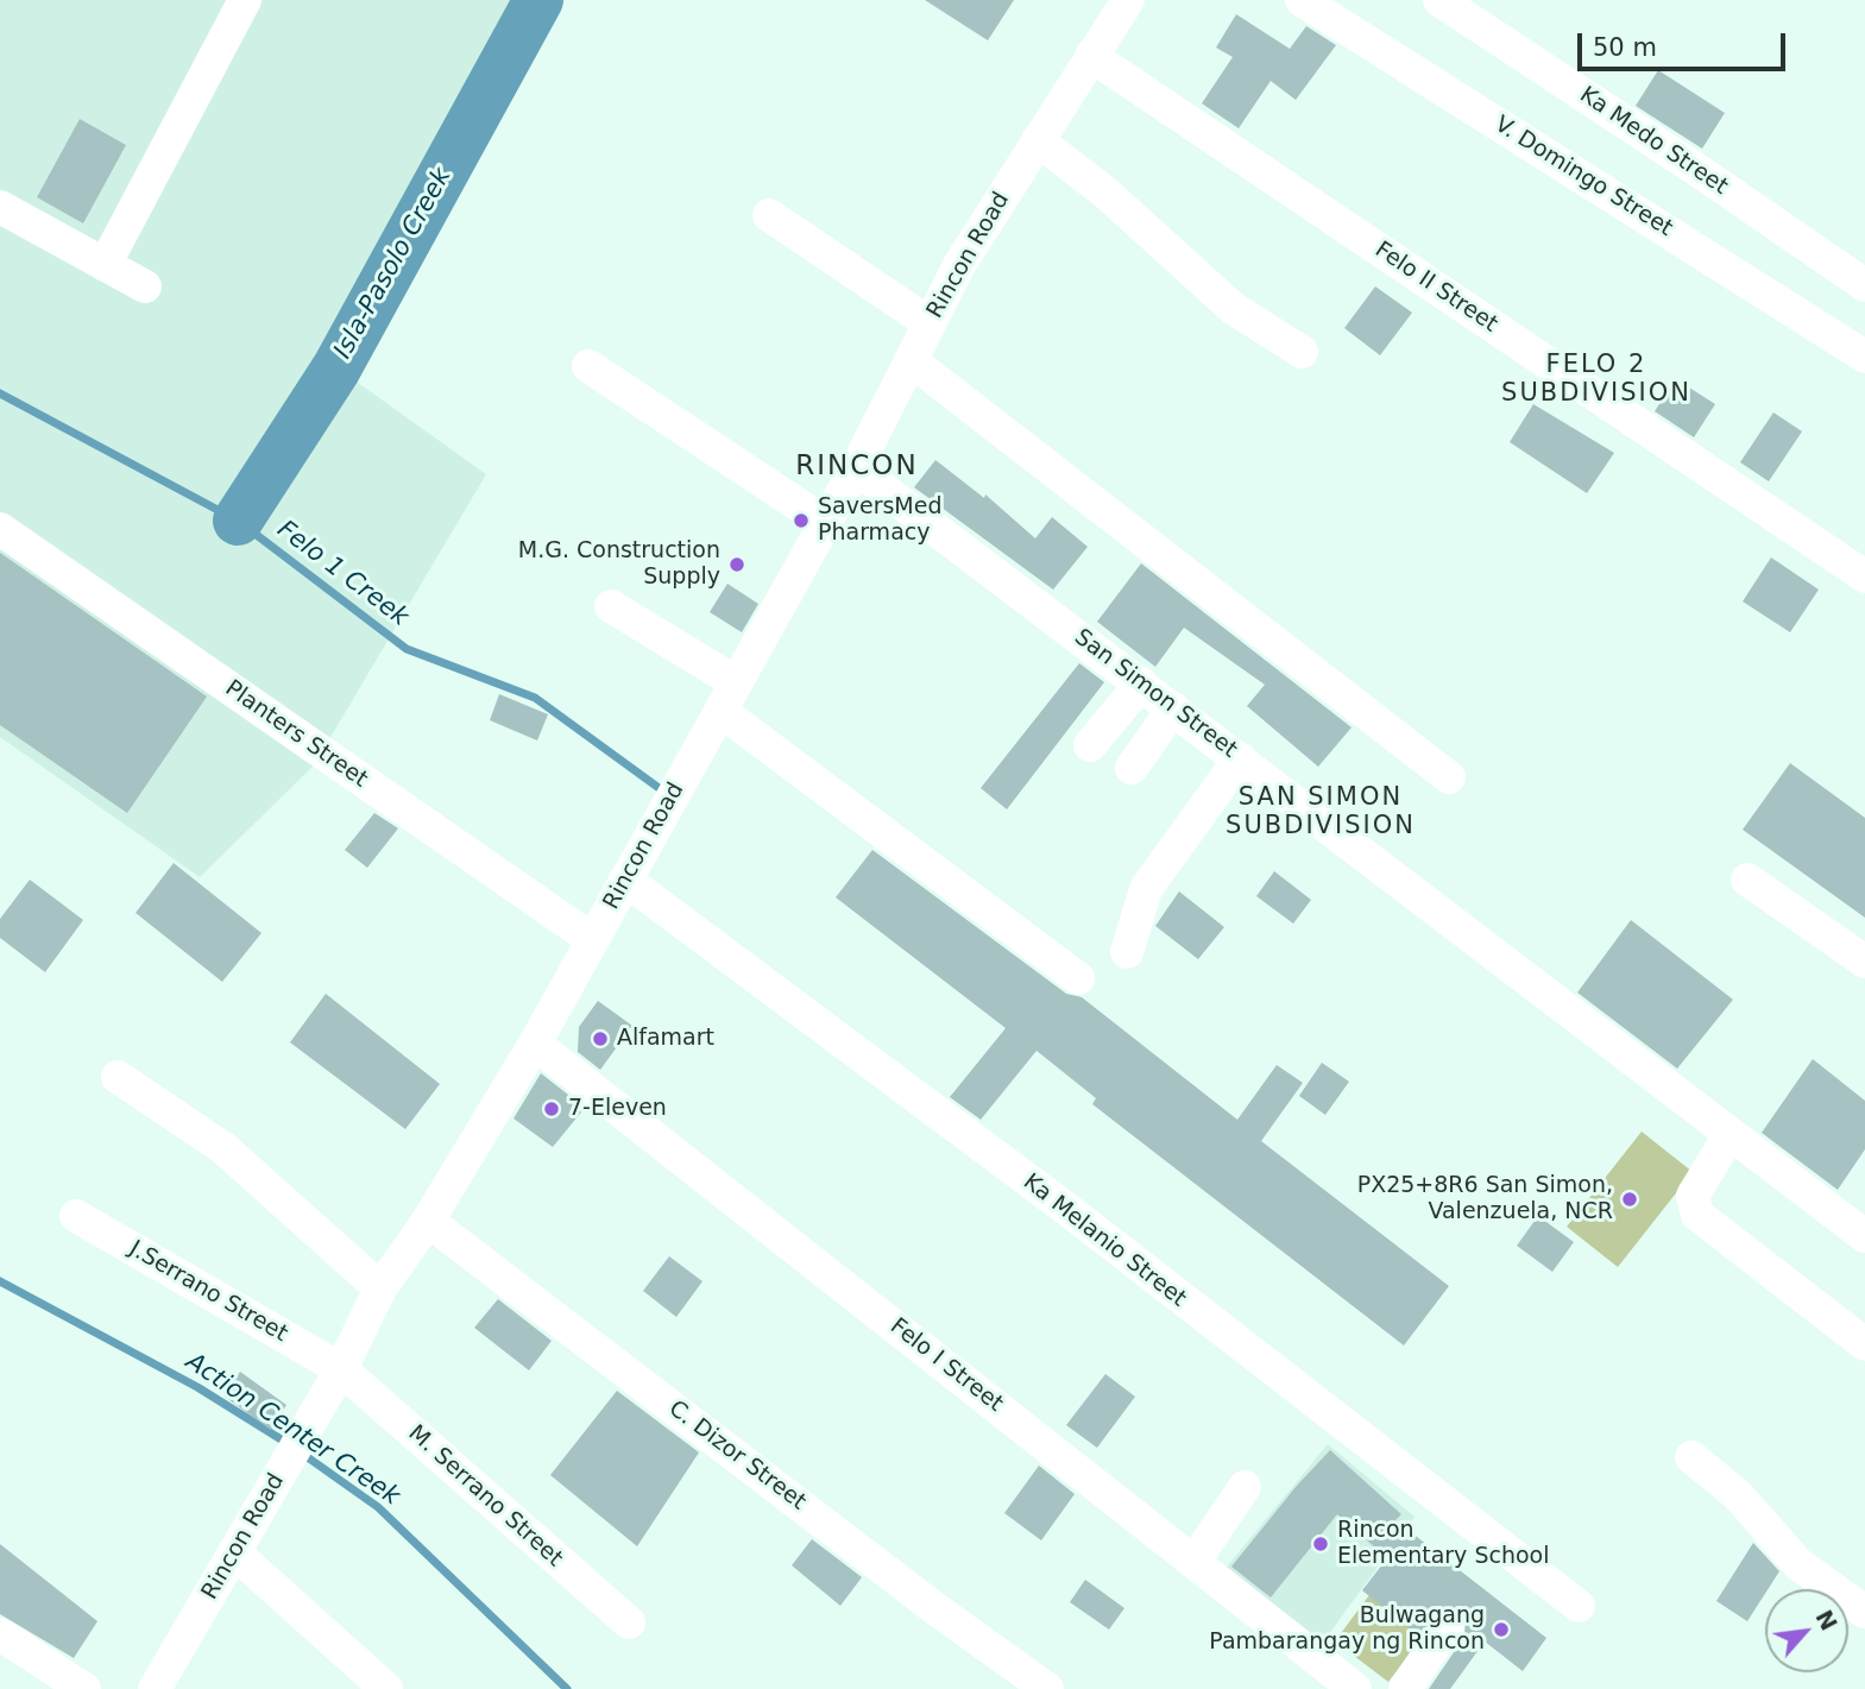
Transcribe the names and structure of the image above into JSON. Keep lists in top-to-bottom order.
{
  "streets": {
    "street": [
      "Ka Medo Street",
      "V. Domingo Street",
      "Rincon Road",
      "Felo II Street",
      "San Simon Street",
      "Planters Street",
      "Ka Melanio Street",
      "J.Serrano Street",
      "Felo Ⅰ Street",
      "C. Dizor Street",
      "M. Serrano Street"
    ]
  },
  "crossings": [
    ["Rincon Road", "Felo II Street"],
    ["Rincon Road", "San Simon Street"],
    ["Rincon Road", "Planters Street"],
    ["Rincon Road", "Ka Melanio Street"],
    ["Rincon Road", "J.Serrano Street"],
    ["Rincon Road", "Felo Ⅰ Street"],
    ["Rincon Road", "C. Dizor Street"],
    ["Rincon Road", "M. Serrano Street"],
    ["J.Serrano Street", "M. Serrano Street"]
  ],
  "districts": ["FELO 2 SUBDIVISION", "RINCON", "SAN SIMON SUBDIVISION"],
  "water": ["Isla-Pasolo Creek", "Felo 1 Creek", "Action Center Creek"],
  "places": [
    "SaversMed Pharmacy",
    "M.G. Construction Supply",
    "Alfamart",
    "7-Eleven",
    "PX25+8R6 San Simon, Valenzuela, NCR",
    "Rincon Elementary School",
    "Bulwagang Pambarangay ng Rincon"
  ],
  "scale_bar": "50 m",
  "north": "top right"
}
